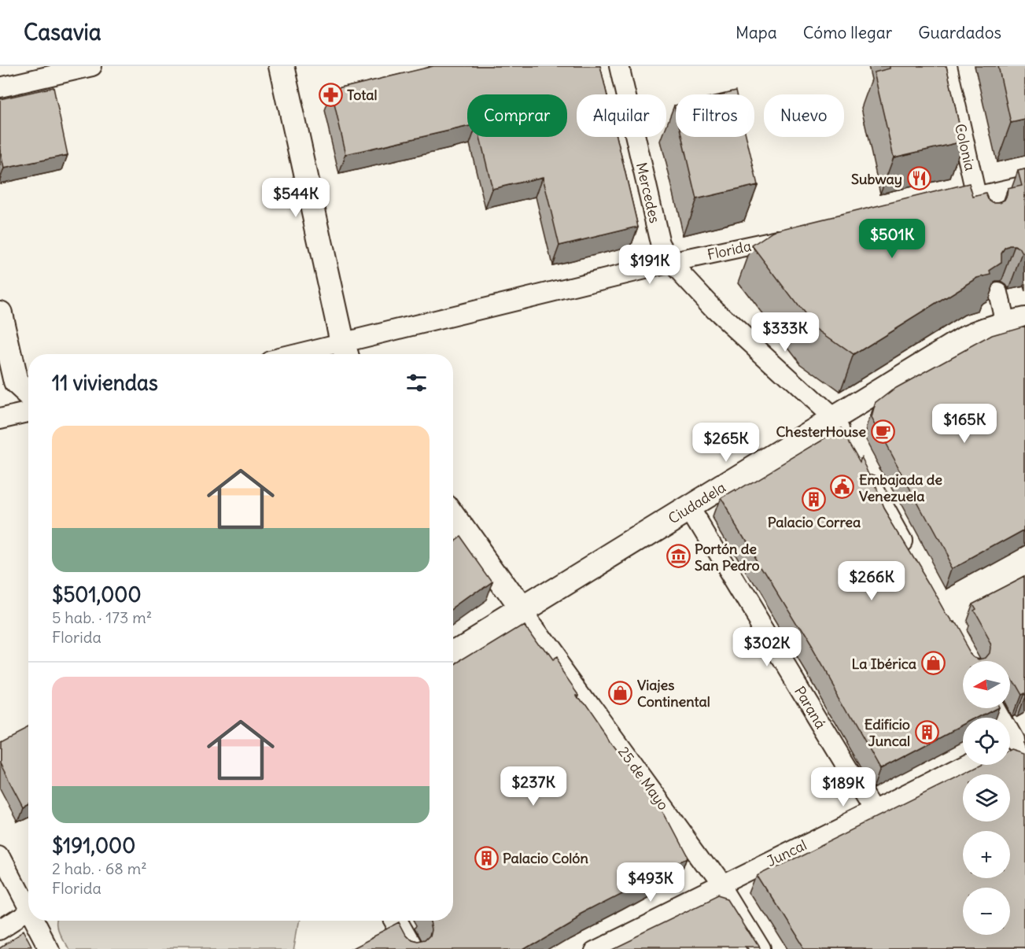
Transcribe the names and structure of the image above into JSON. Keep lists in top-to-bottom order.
{
  "streets": {
    "street": [
      "Colonia",
      "Mercedes",
      "Florida",
      "Ciudadela",
      "Paraná",
      "25 de Mayo",
      "Juncal"
    ]
  },
  "crossings": [
    ["Mercedes", "Florida"],
    ["Mercedes", "Ciudadela"],
    ["Ciudadela", "Paraná"],
    ["Ciudadela", "25 de Mayo"],
    ["Paraná", "Juncal"],
    ["25 de Mayo", "Juncal"]
  ],
  "places": {
    "pharmacy": ["Total"],
    "restaurant": ["Subway"],
    "cafe": ["ChesterHouse"],
    "public building": ["Embajada de Venezuela"],
    "building": ["Palacio Correa", "Edificio Juncal", "Palacio Colón"],
    "museum": ["Portón de San Pedro"],
    "shop": ["La Ibérica", "Viajes Continental"]
  },
  "north": "left",
  "page": {
    "header": "Casavia",
    "nav": ["Mapa", "Cómo llegar", "Guardados"],
    "chip": [
      "Comprar",
      "Alquilar",
      "Filtros",
      "Nuevo"
    ],
    "price": [
      "$544K",
      "$501K",
      "$191K",
      "$333K",
      "$165K",
      "$265K",
      "$266K",
      "$302K",
      "$237K",
      "$189K",
      "$493K"
    ],
    "heading": "11 viviendas",
    "list": [
      {
        "name": "$501,000",
        "note": "5 hab. · 173 m² · Florida"
      },
      {
        "name": "$191,000",
        "note": "2 hab. · 68 m² · Florida"
      }
    ],
    "map_buttons": ["+", "−"]
  }
}
